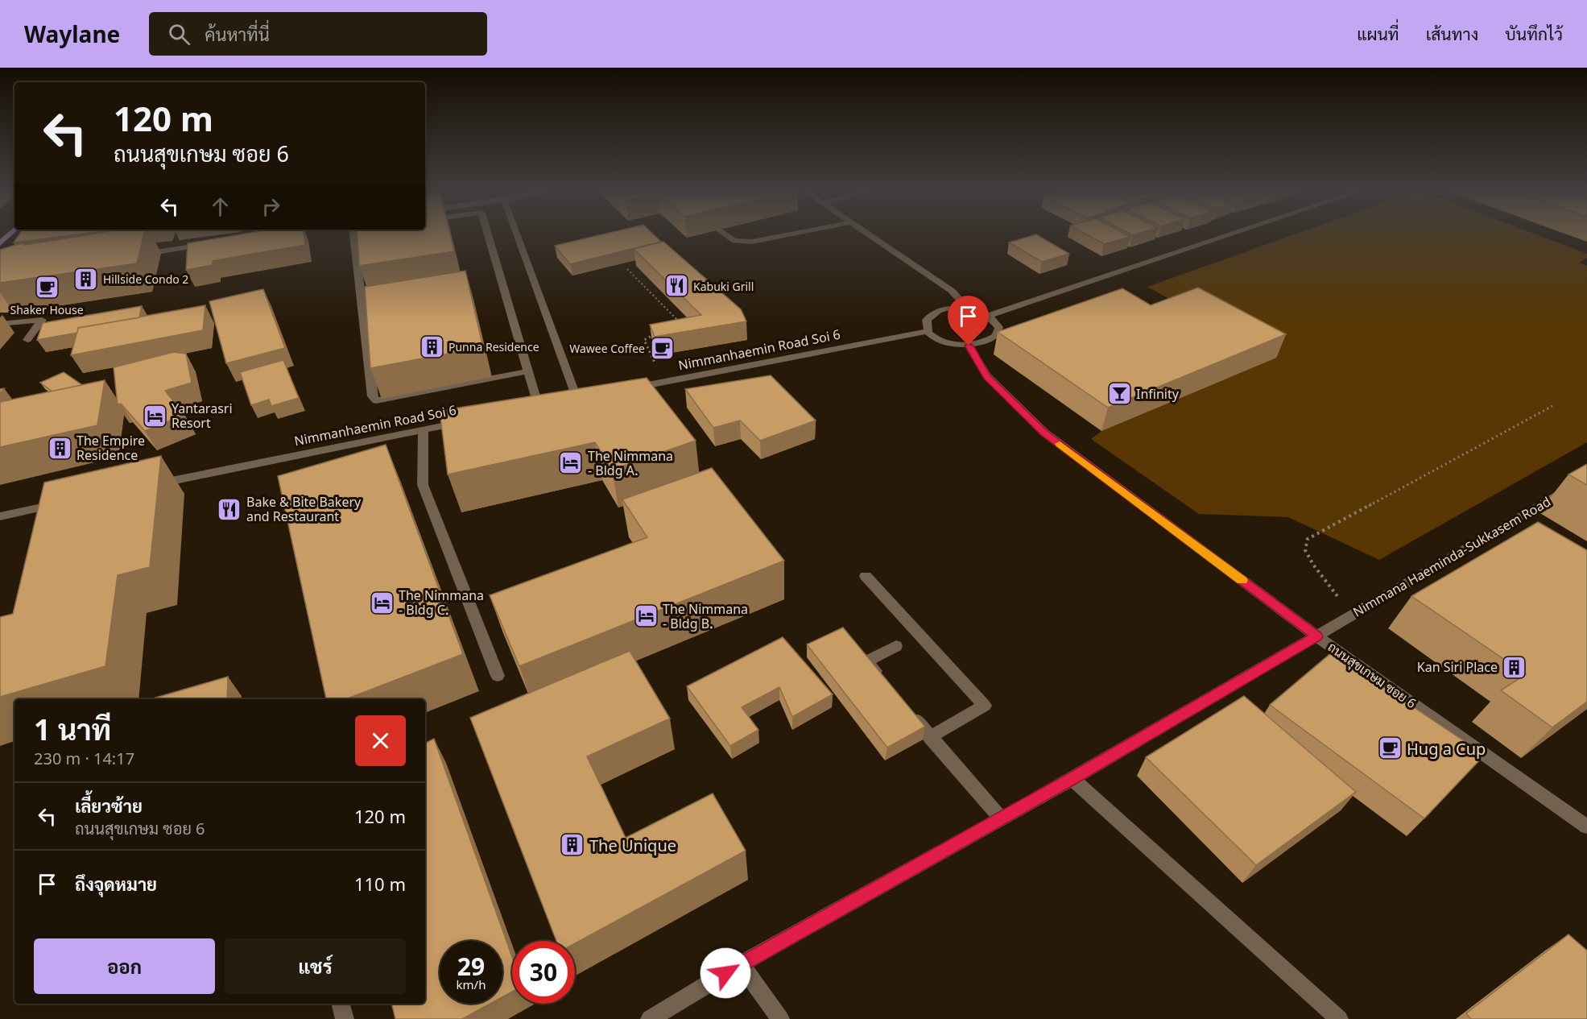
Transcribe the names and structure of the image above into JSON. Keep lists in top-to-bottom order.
{
  "streets": {
    "street": ["Nimmanhaemin Road Soi 6", "Nimmana Haeminda-Sukkasem Road", "ถนนสุขเกษม ซอย 6"]
  },
  "crossings": [
    ["Nimmana Haeminda-Sukkasem Road", "ถนนสุขเกษม ซอย 6"]
  ],
  "places": {
    "building": [
      "Hillside Condo 2",
      "Punna Residence",
      "The Empire Residence",
      "Kan Siri Place",
      "The Unique"
    ],
    "restaurant": ["Kabuki Grill", "Bake & Bite Bakery and Restaurant"],
    "cafe": ["Shaker House", "Wawee Coffee", "Hug a Cup"],
    "bar": ["Infinity"],
    "hotel": [
      "Yantarasri Resort",
      "The Nimmana - Bldg A.",
      "The Nimmana - Bldg C.",
      "The Nimmana - Bldg B."
    ]
  },
  "page": {
    "header": "Waylane",
    "search": "ค้นหาที่นี่",
    "nav": ["แผนที่", "เส้นทาง", "บันทึกไว้"],
    "turn": ["120 m", "ถนนสุขเกษม ซอย 6"],
    "heading": ["1 นาที", "230 m · 14:17"],
    "list": [
      {
        "name": "เลี้ยวซ้าย",
        "note": "ถนนสุขเกษม ซอย 6",
        "value": "120 m"
      },
      {
        "name": "ถึงจุดหมาย",
        "value": "110 m"
      }
    ],
    "buttons": ["ออก", "แชร์"],
    "speed": "29 km/h",
    "limit": "30"
  }
}
